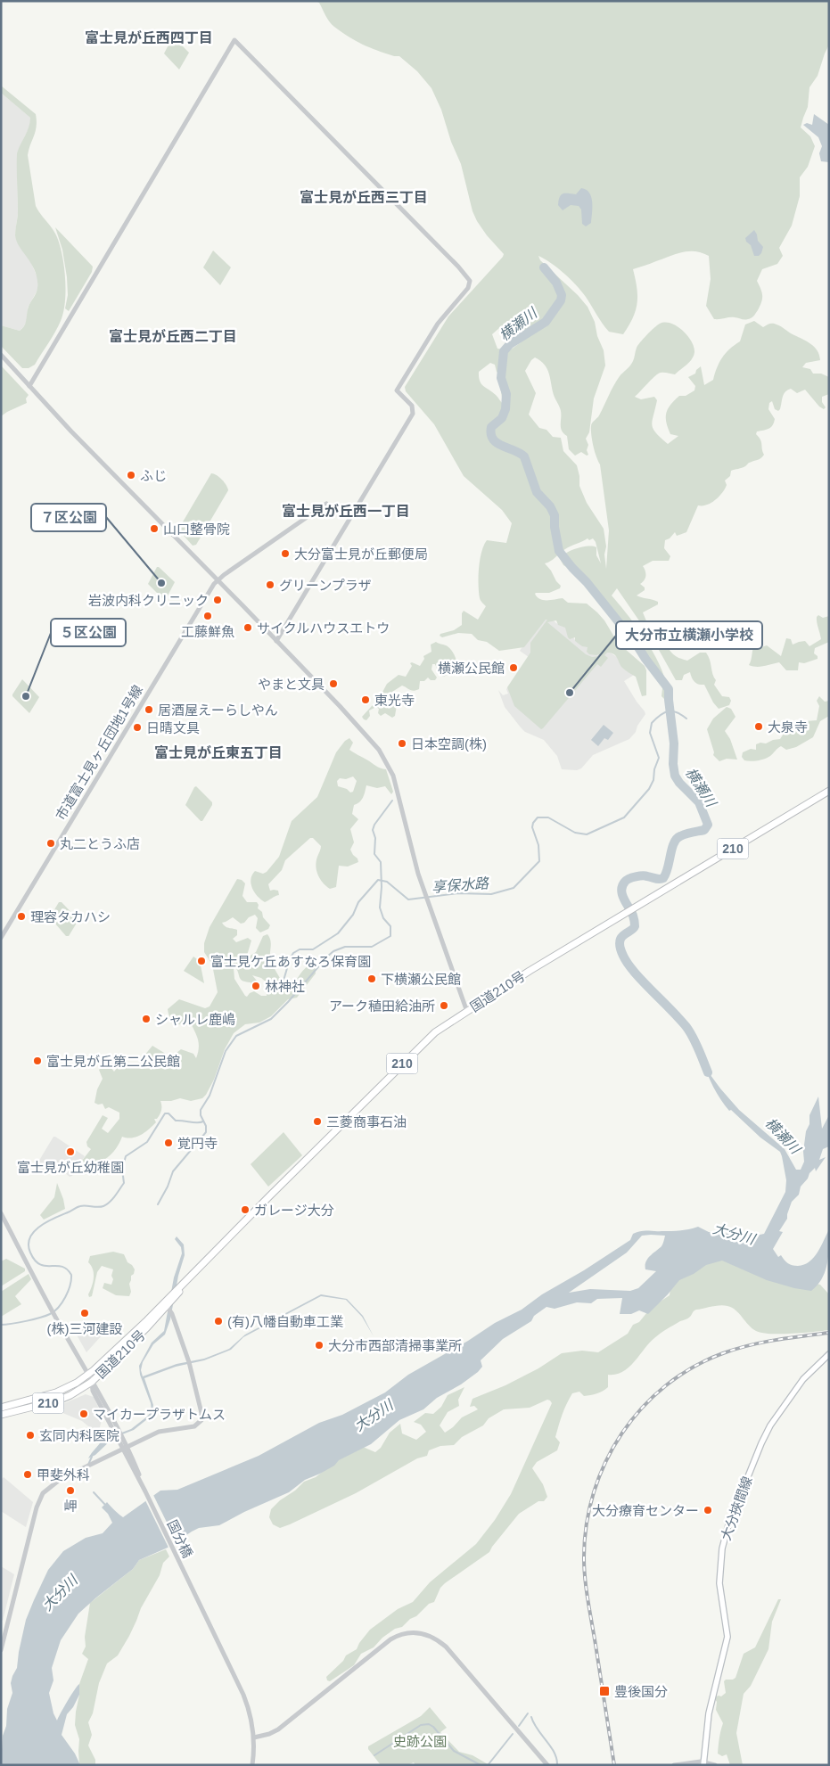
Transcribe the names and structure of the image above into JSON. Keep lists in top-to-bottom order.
{
  "streets": {
    "highway": ["210", "国道210号"],
    "main road": ["大分挾間線"],
    "street": ["市道富士見ヶ丘団地1号線", "国分橋"]
  },
  "crossings": [
    ["国道210号", "国分橋"]
  ],
  "districts": [
    "富士見が丘西四丁目",
    "富士見が丘西三丁目",
    "富士見が丘西二丁目",
    "富士見が丘西一丁目",
    "富士見が丘東五丁目"
  ],
  "water": ["横瀬川", "享保水路", "大分川"],
  "parks": ["史跡公園"],
  "places": {
    "other": [
      "ふじ",
      "山口整骨院",
      "大分富士見が丘郵便局",
      "７区公園",
      "グリーンプラザ",
      "岩波内科クリニック",
      "工藤鮮魚",
      "サイクルハウスエトウ",
      "横瀬公民館",
      "やまと文具",
      "大分市立横瀬小学校",
      "５区公園",
      "東光寺",
      "居酒屋えーらしやん",
      "大泉寺",
      "日晴文具",
      "日本空調(株)",
      "丸二とうふ店",
      "理容タカハシ",
      "富士見ケ丘あすなろ保育園",
      "下横瀬公民館",
      "林神社",
      "アーク稙田給油所",
      "シャルレ鹿嶋",
      "富士見が丘第二公民館",
      "三菱商事石油",
      "覚円寺",
      "富士見が丘幼稚園",
      "ガレージ大分",
      "(株)三河建設",
      "(有)八幡自動車工業",
      "大分市西部清掃事業所",
      "マイカープラザトムス",
      "玄同内科医院",
      "甲斐外科",
      "岬",
      "大分療育センター"
    ],
    "transit": ["豊後国分"]
  }
}
